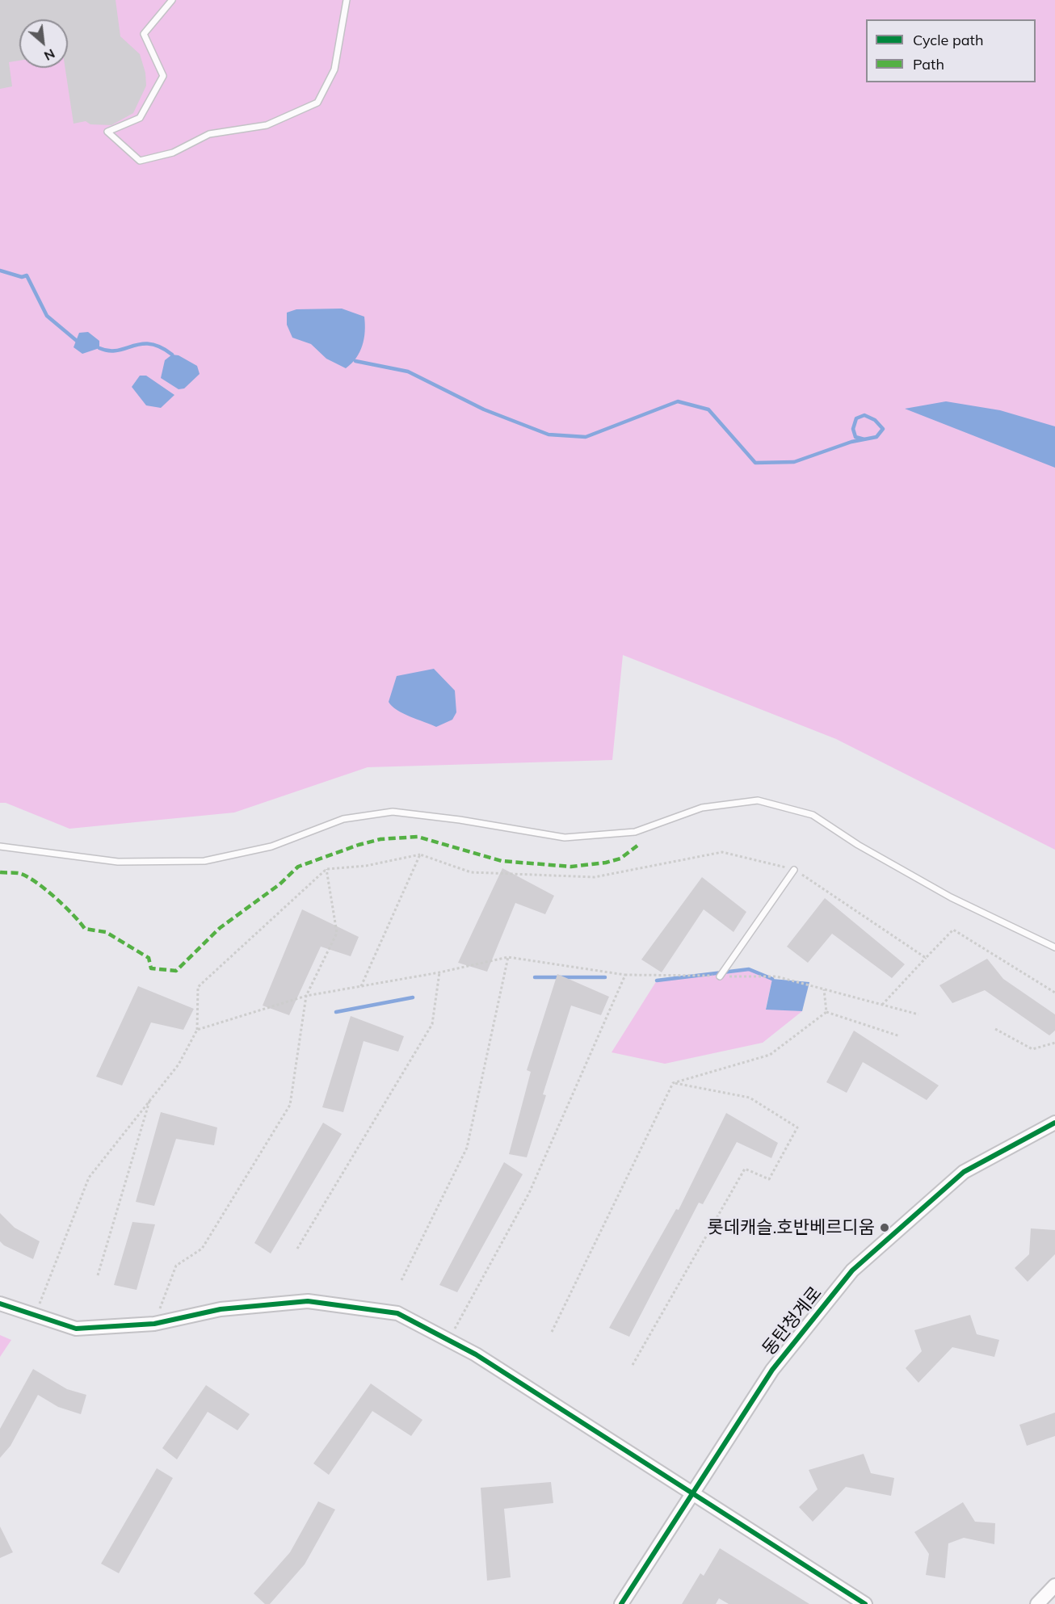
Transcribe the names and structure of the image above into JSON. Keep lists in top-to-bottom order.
{
  "streets": {
    "street": ["동탄청계로"]
  },
  "places": ["롯데캐슬.호반베르디움"],
  "legend": ["Cycle path", "Path"],
  "north": "bottom right"
}
